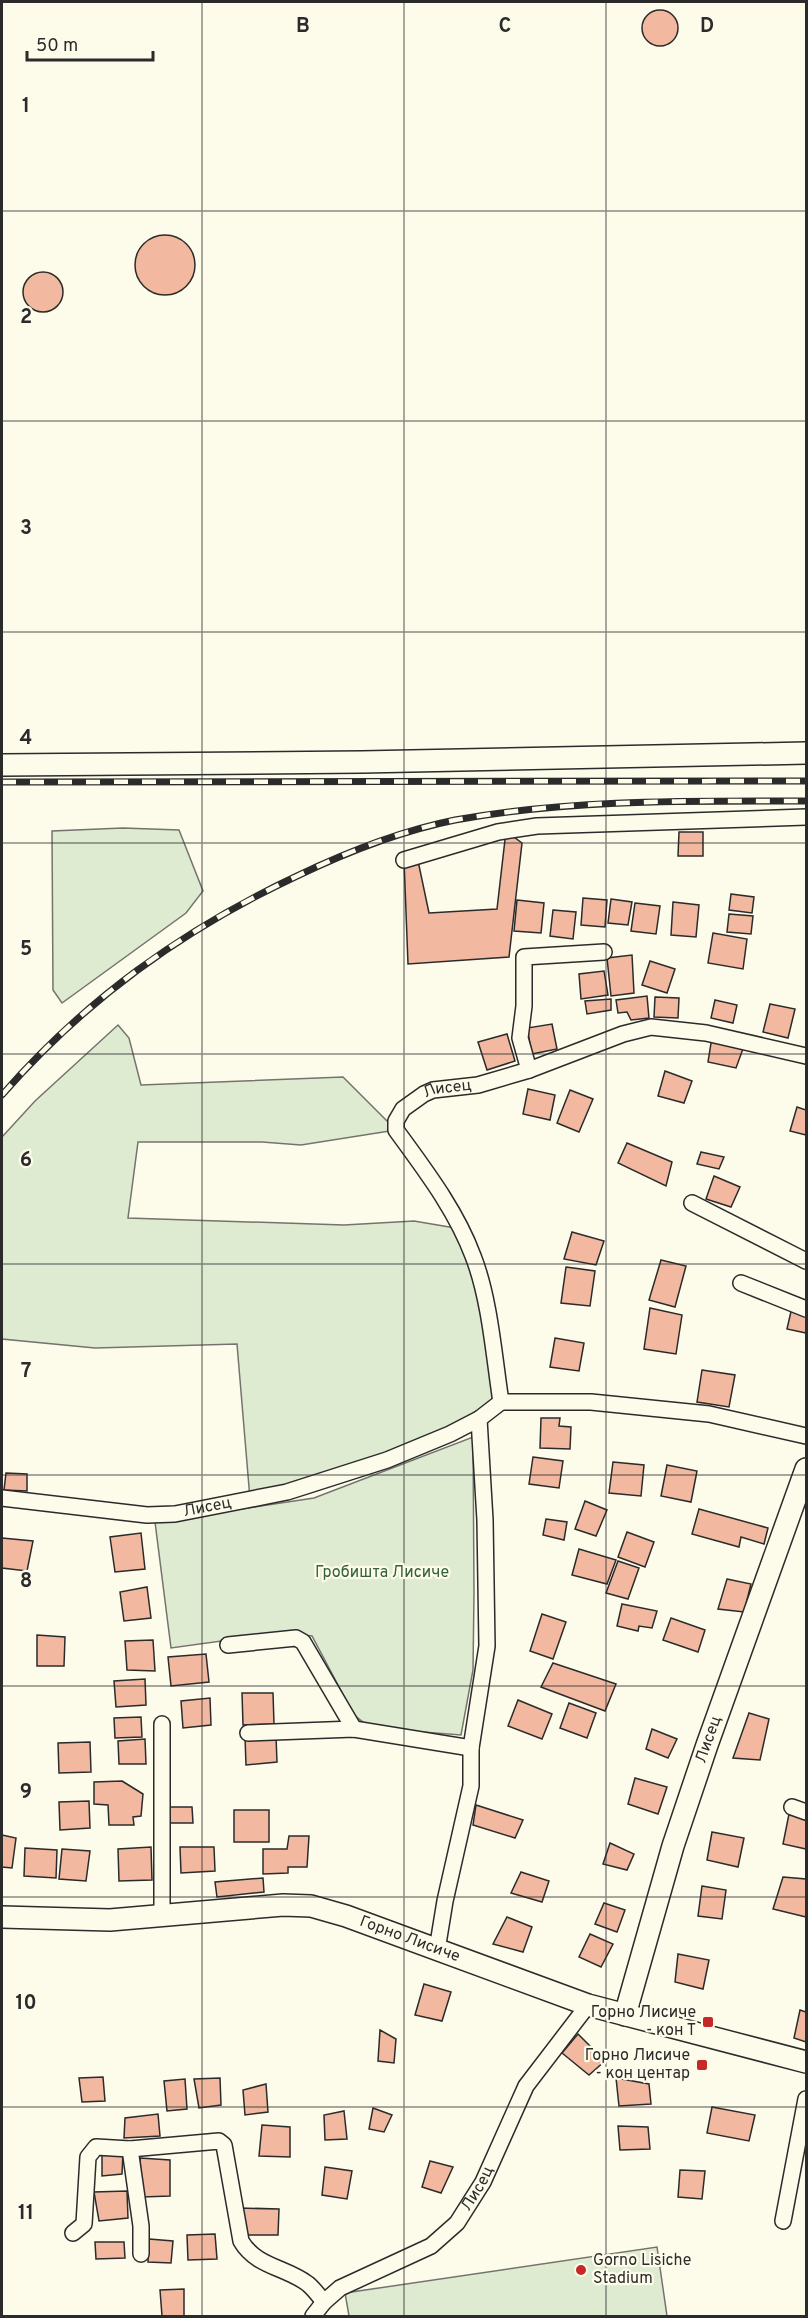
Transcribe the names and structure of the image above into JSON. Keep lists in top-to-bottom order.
{
  "streets": {
    "street": ["Лисец", "Горно Лисиче"]
  },
  "crossings": [
    ["Лисец", "Горно Лисиче"]
  ],
  "parks": ["Гробишта Лисиче"],
  "places": {
    "transit": ["Горно Лисиче - кон Т", "Горно Лисиче - кон центар"],
    "other": ["Gorno Lisiche Stadium"]
  },
  "scale_bar": "50 m",
  "grid": {
    "columns": ["B", "C", "D"],
    "rows": [
      "1",
      "2",
      "3",
      "4",
      "5",
      "6",
      "7",
      "8",
      "9",
      "10",
      "11"
    ]
  }
}
